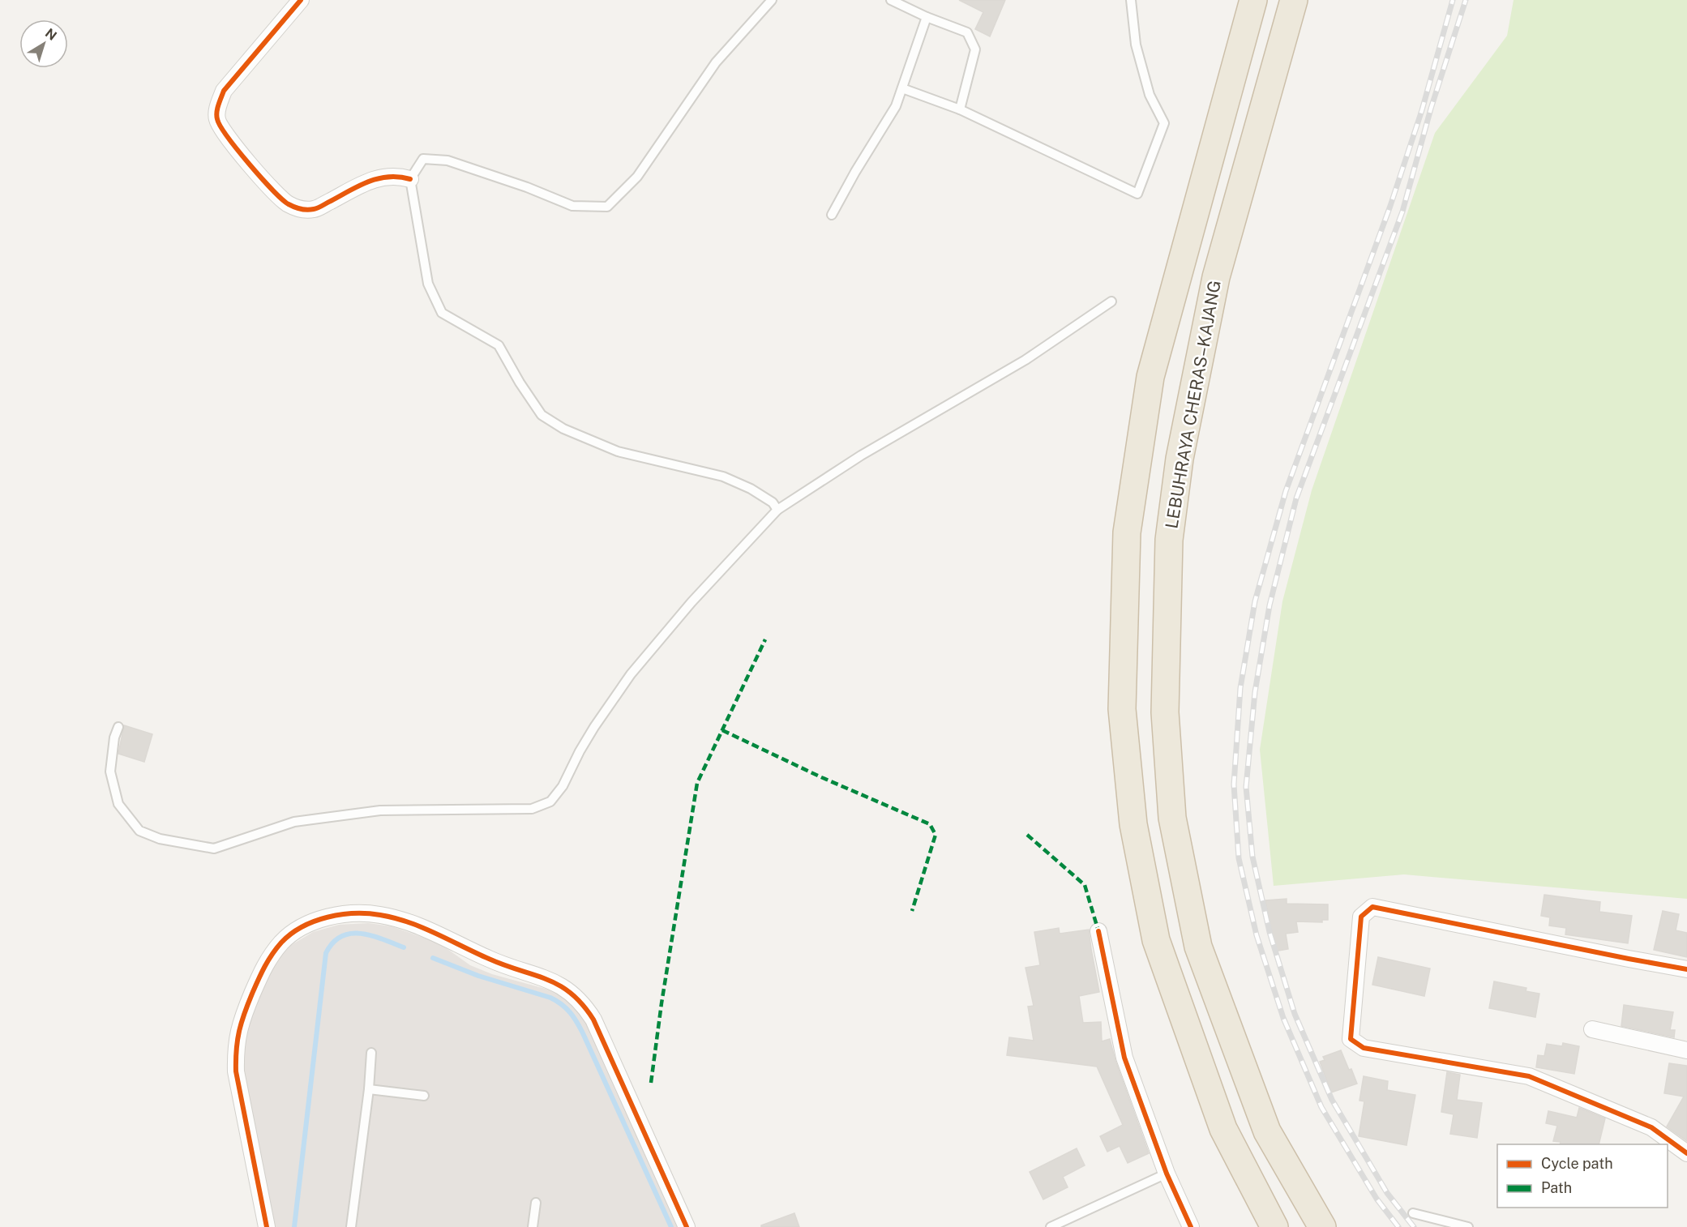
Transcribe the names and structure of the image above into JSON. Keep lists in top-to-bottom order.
{
  "streets": {
    "highway": ["LEBUHRAYA CHERAS–KAJANG"]
  },
  "legend": ["Cycle path", "Path"],
  "north": "top right"
}
